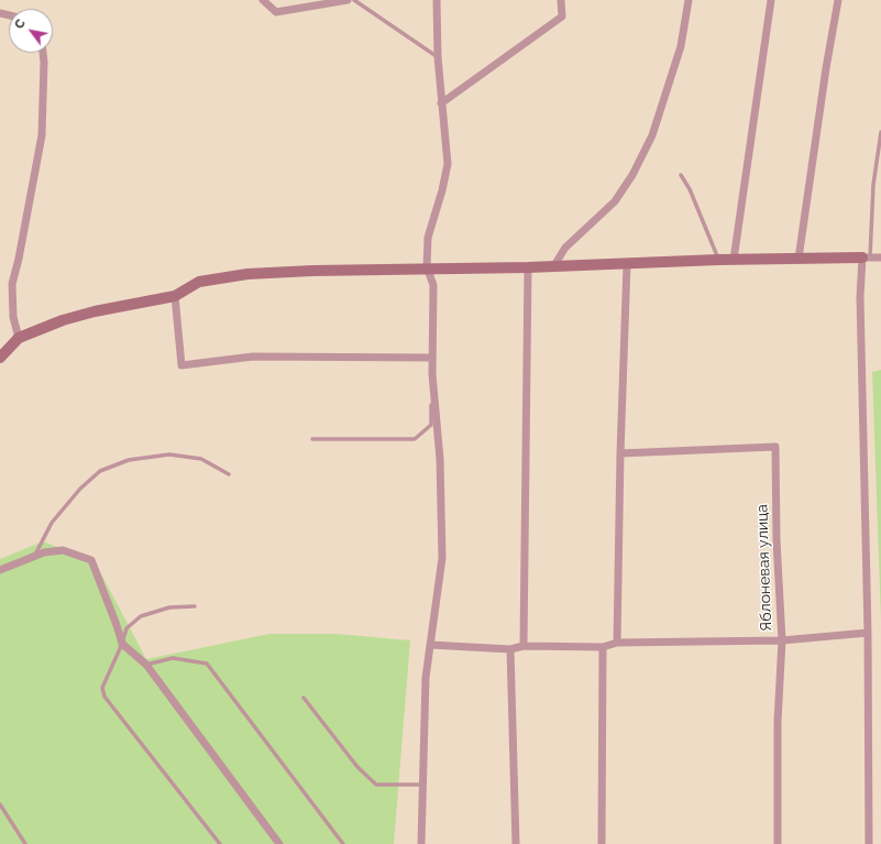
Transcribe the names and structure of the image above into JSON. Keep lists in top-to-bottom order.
{
  "streets": {
    "street": ["Яблоневая улица"]
  },
  "north": "top left"
}
